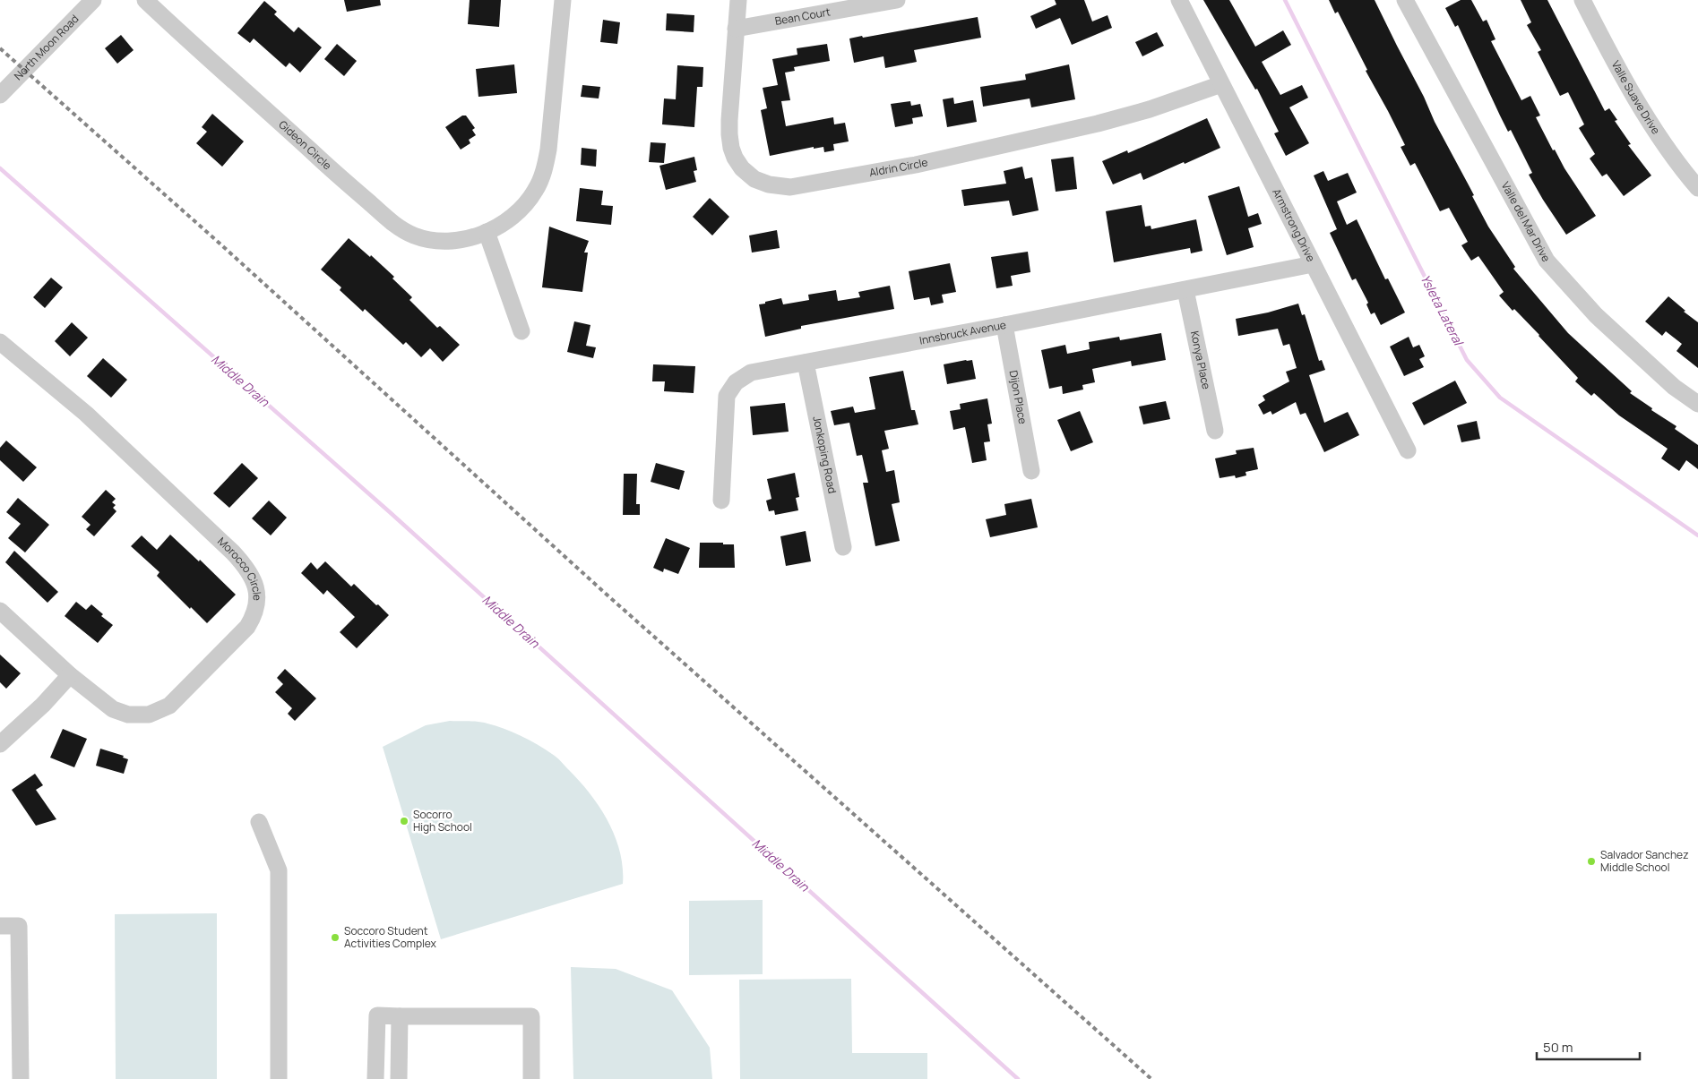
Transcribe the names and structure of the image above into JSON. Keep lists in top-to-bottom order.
{
  "streets": {
    "street": [
      "Bean Court",
      "North Moon Road",
      "Valle Suave Drive",
      "Gideon Circle",
      "Aldrin Circle",
      "Valle del Mar Drive",
      "Armstrong Drive",
      "Innsbruck Avenue",
      "Konya Place",
      "Dijon Place",
      "Jonkoping Road",
      "Morocco Circle"
    ]
  },
  "crossings": [
    ["Bean Court", "Aldrin Circle"],
    ["Aldrin Circle", "Armstrong Drive"],
    ["Armstrong Drive", "Innsbruck Avenue"],
    ["Innsbruck Avenue", "Konya Place"],
    ["Innsbruck Avenue", "Dijon Place"],
    ["Innsbruck Avenue", "Jonkoping Road"]
  ],
  "water": ["Ysleta Lateral", "Middle Drain"],
  "places": ["Socorro High School", "Salvador Sanchez Middle School", "Soccoro Student Activities Complex"],
  "scale_bar": "50 m"
}
